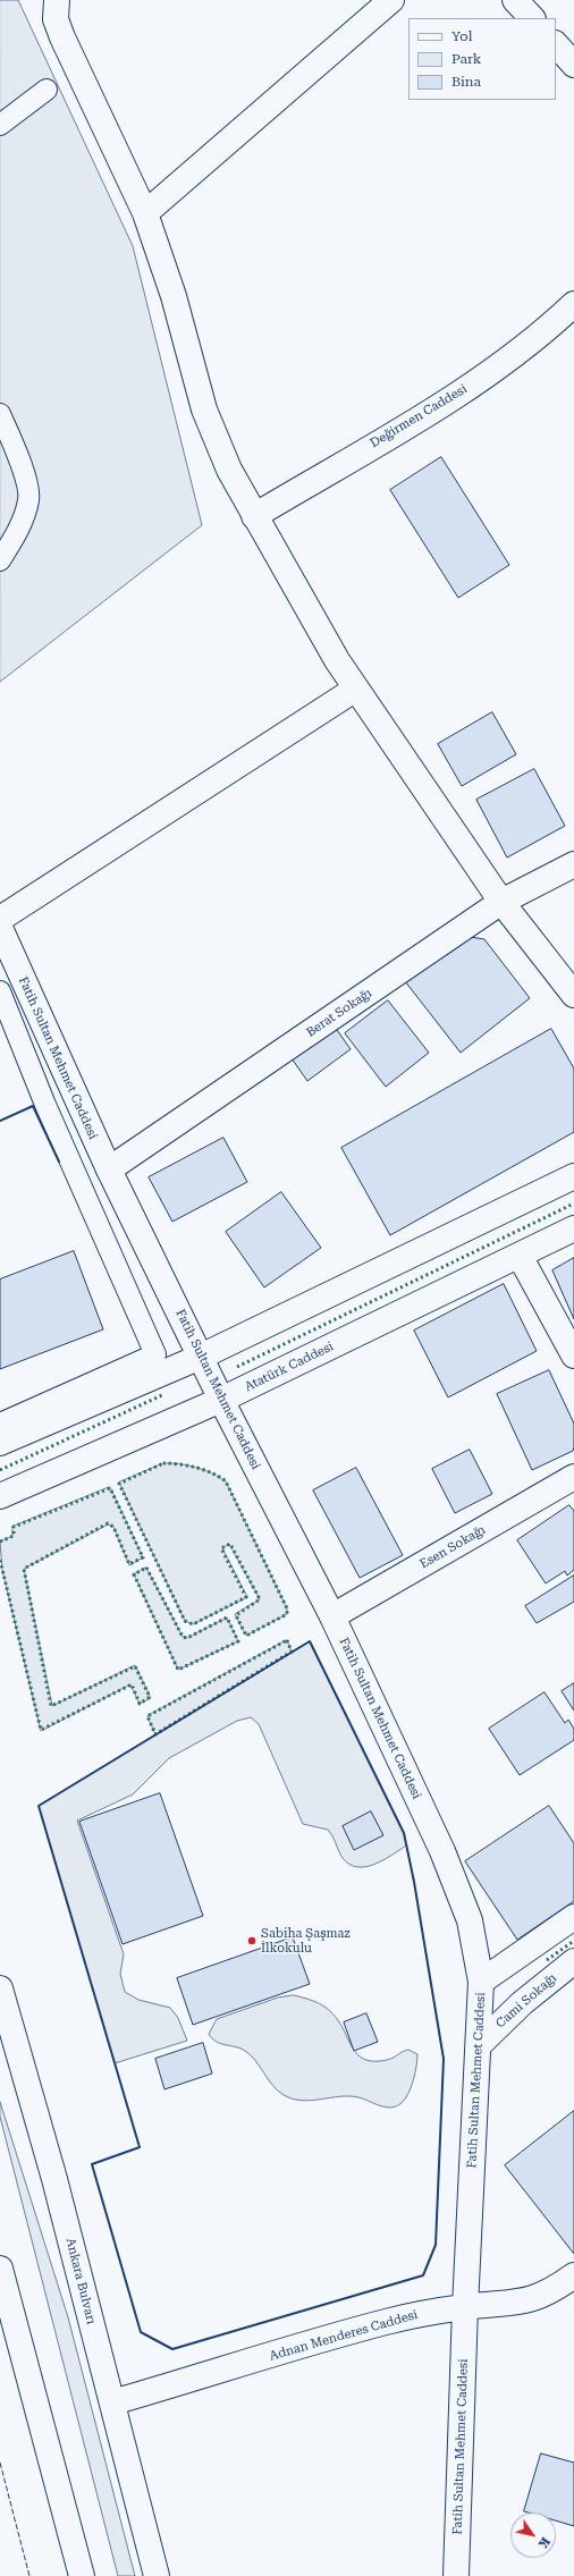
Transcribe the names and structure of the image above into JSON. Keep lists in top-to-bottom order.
{
  "streets": {
    "street": [
      "Değirmen Caddesi",
      "Berat Sokağı",
      "Fatih Sultan Mehmet Caddesi",
      "Atatürk Caddesi",
      "Esen Sokağı",
      "Cami Sokağı",
      "Ankara Bulvarı",
      "Adnan Menderes Caddesi"
    ]
  },
  "crossings": [
    ["Berat Sokağı", "Fatih Sultan Mehmet Caddesi"],
    ["Fatih Sultan Mehmet Caddesi", "Atatürk Caddesi"],
    ["Fatih Sultan Mehmet Caddesi", "Esen Sokağı"],
    ["Fatih Sultan Mehmet Caddesi", "Cami Sokağı"],
    ["Fatih Sultan Mehmet Caddesi", "Adnan Menderes Caddesi"],
    ["Ankara Bulvarı", "Adnan Menderes Caddesi"]
  ],
  "places": ["Sabiha Şaşmaz İlkokulu"],
  "legend": ["Yol", "Park", "Bina"],
  "north": "bottom right"
}
